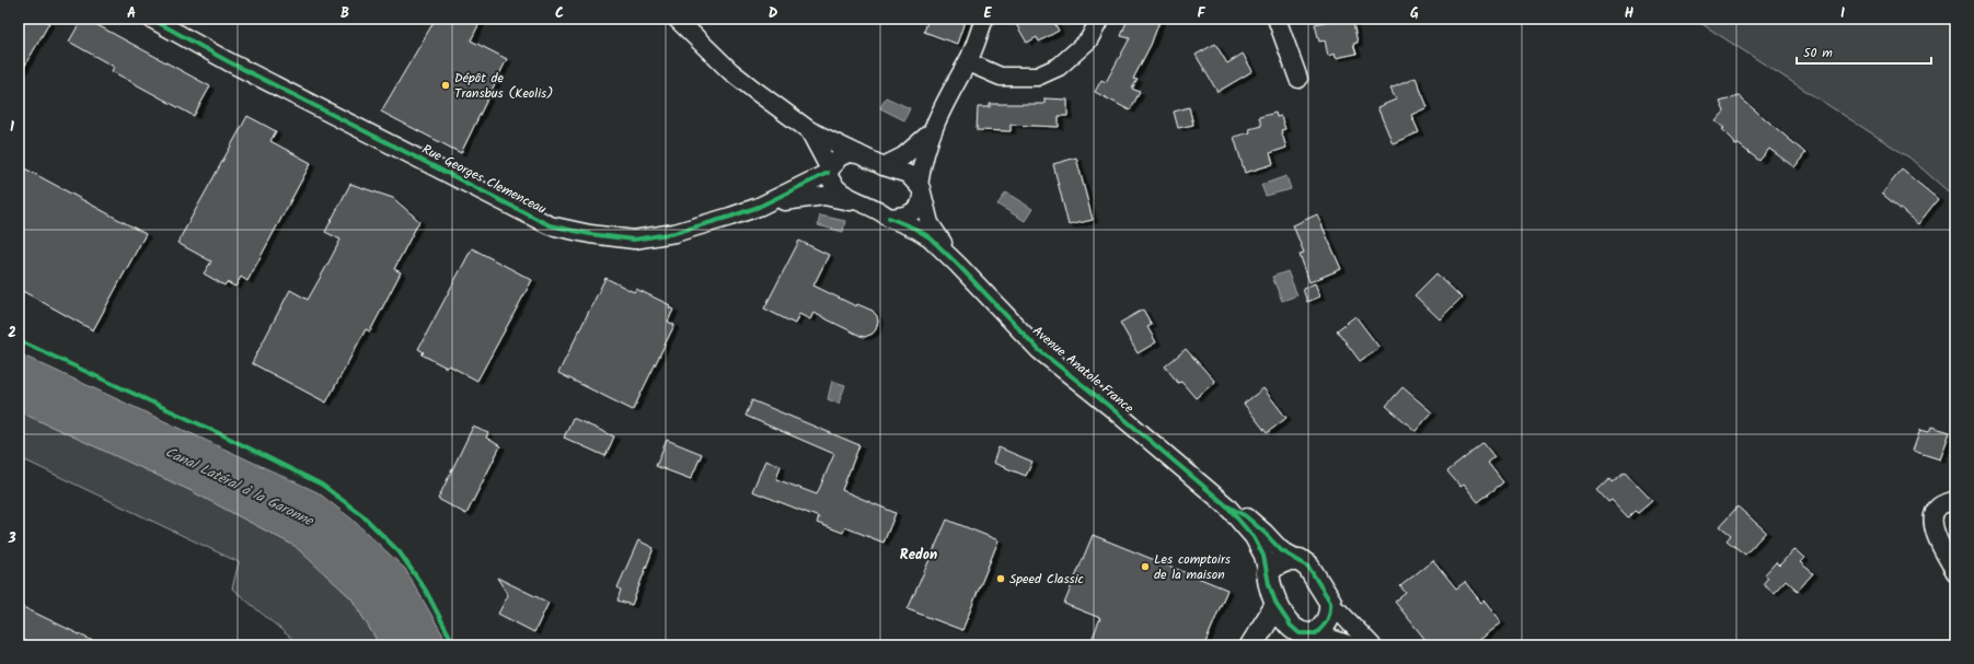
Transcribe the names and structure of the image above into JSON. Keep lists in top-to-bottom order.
{
  "streets": {
    "street": ["Rue Georges Clemenceau", "Avenue Anatole France"]
  },
  "crossings": [
    ["Rue Georges Clemenceau", "Avenue Anatole France"]
  ],
  "districts": ["Redon"],
  "water": ["Canal Latéral à la Garonne"],
  "places": ["Dépôt de Transbus (Keolis)", "Les comptoirs de la maison", "Speed Classic"],
  "scale_bar": "50 m",
  "grid": {
    "columns": [
      "A",
      "B",
      "C",
      "D",
      "E",
      "F",
      "G",
      "H",
      "I"
    ],
    "rows": ["1", "2", "3"]
  }
}
